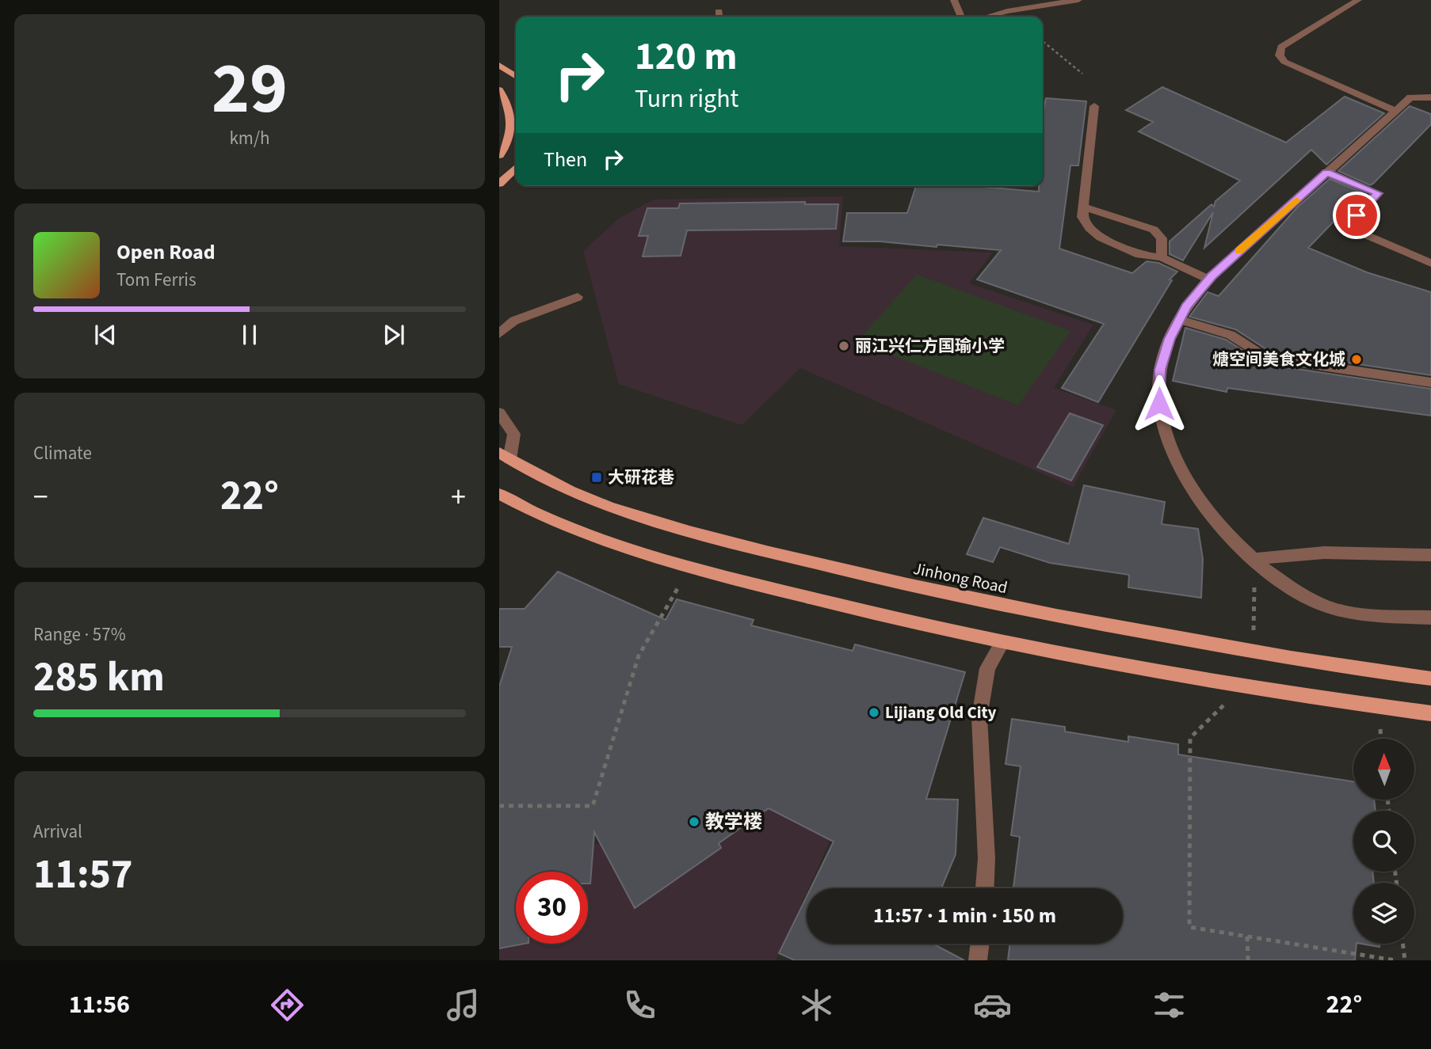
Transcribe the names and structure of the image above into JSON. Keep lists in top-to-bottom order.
{
  "streets": {
    "main road": ["Jinhong Road"]
  },
  "places": {
    "other": [
      "丽江兴仁方国瑜小学",
      "煻空间美食文化城",
      "Lijiang Old City",
      "教学楼"
    ],
    "transit": ["大研花巷"]
  },
  "north": "top",
  "page": {
    "tile": [
      ["29", "km/h"],
      "Climate",
      ["Range · 57%", "285 km"],
      ["Arrival", "11:57"]
    ],
    "turn": ["120 m", "Turn right"],
    "then": "Then",
    "song": ["Open Road", "Tom Ferris"],
    "heat": ["−", "22°", "+"],
    "limit": "30",
    "trip": "11:57 · 1 min · 150 m",
    "tabs": ["11:56", "22°"]
  }
}
